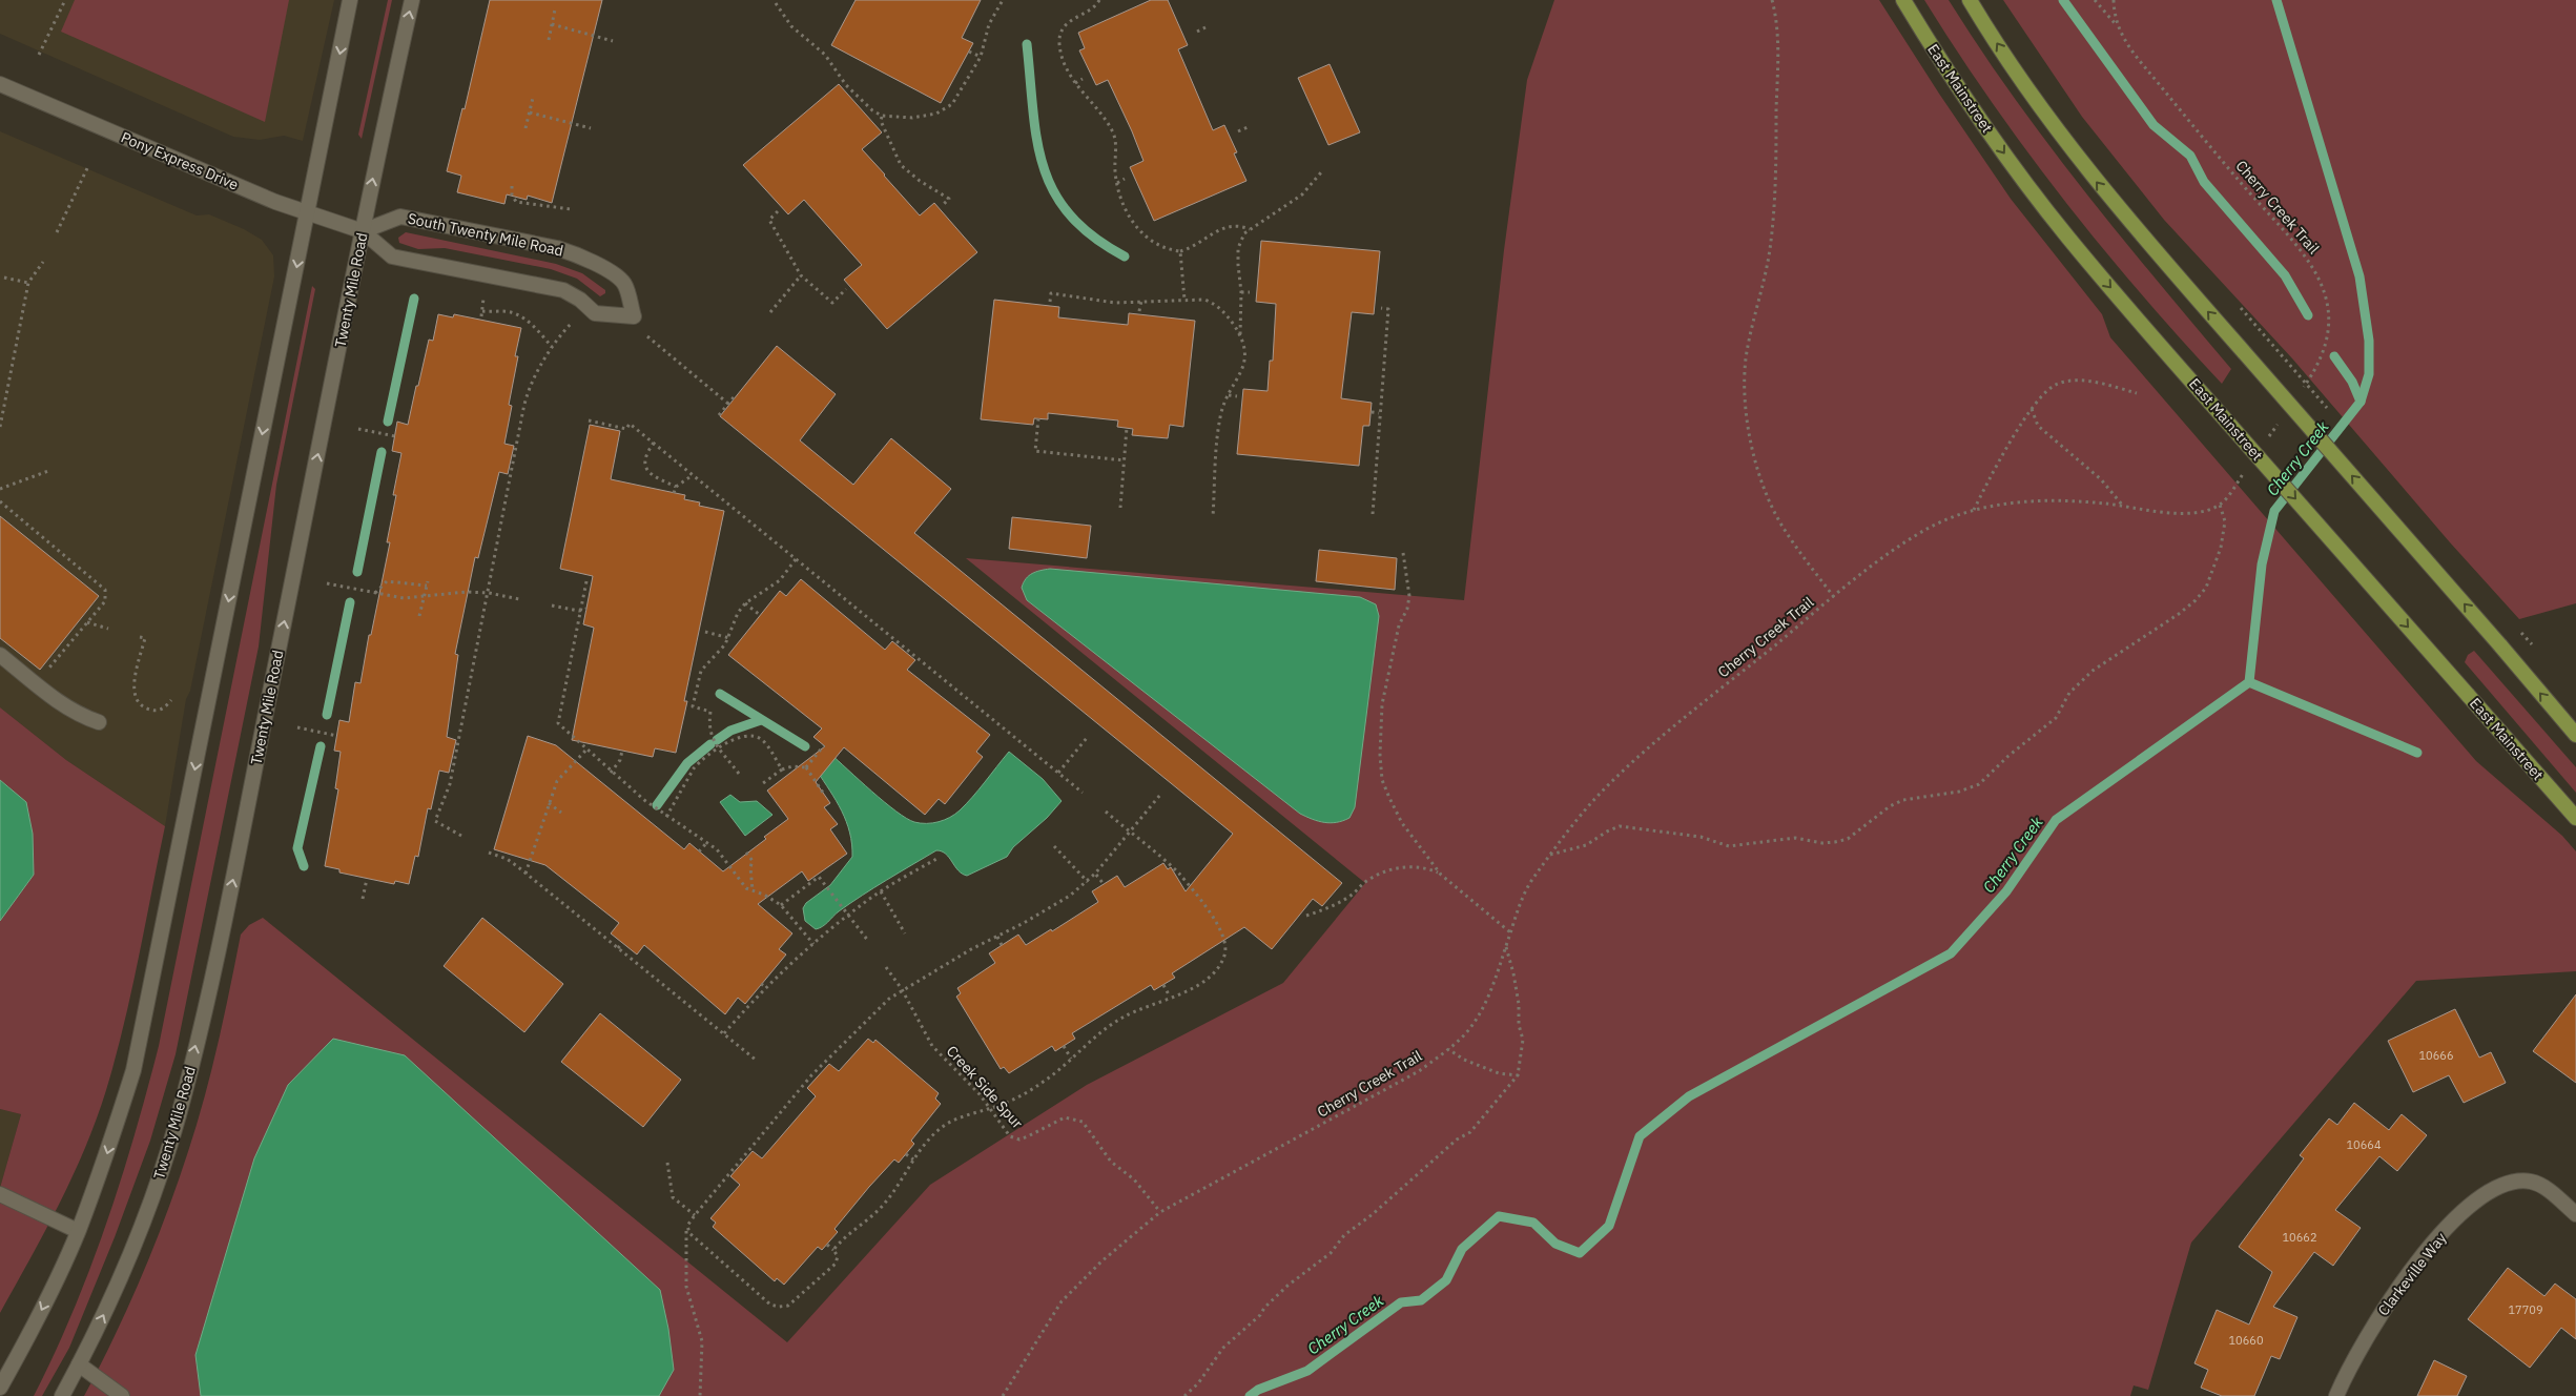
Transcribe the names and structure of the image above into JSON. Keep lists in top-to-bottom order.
{
  "streets": {
    "main road": [
      "East Mainstreet",
      "Pony Express Drive",
      "South Twenty Mile Road",
      "Twenty Mile Road",
      "Clarkeville Way"
    ],
    "path": ["Cherry Creek Trail", "Creek Side Spur"]
  },
  "crossings": [
    ["Pony Express Drive", "South Twenty Mile Road"],
    ["Pony Express Drive", "Twenty Mile Road"],
    ["Cherry Creek Trail", "Creek Side Spur"],
    ["South Twenty Mile Road", "Twenty Mile Road"]
  ],
  "water": ["Cherry Creek"],
  "house_numbers": [
    "10666",
    "10664",
    "10662",
    "17709",
    "10660"
  ]
}
